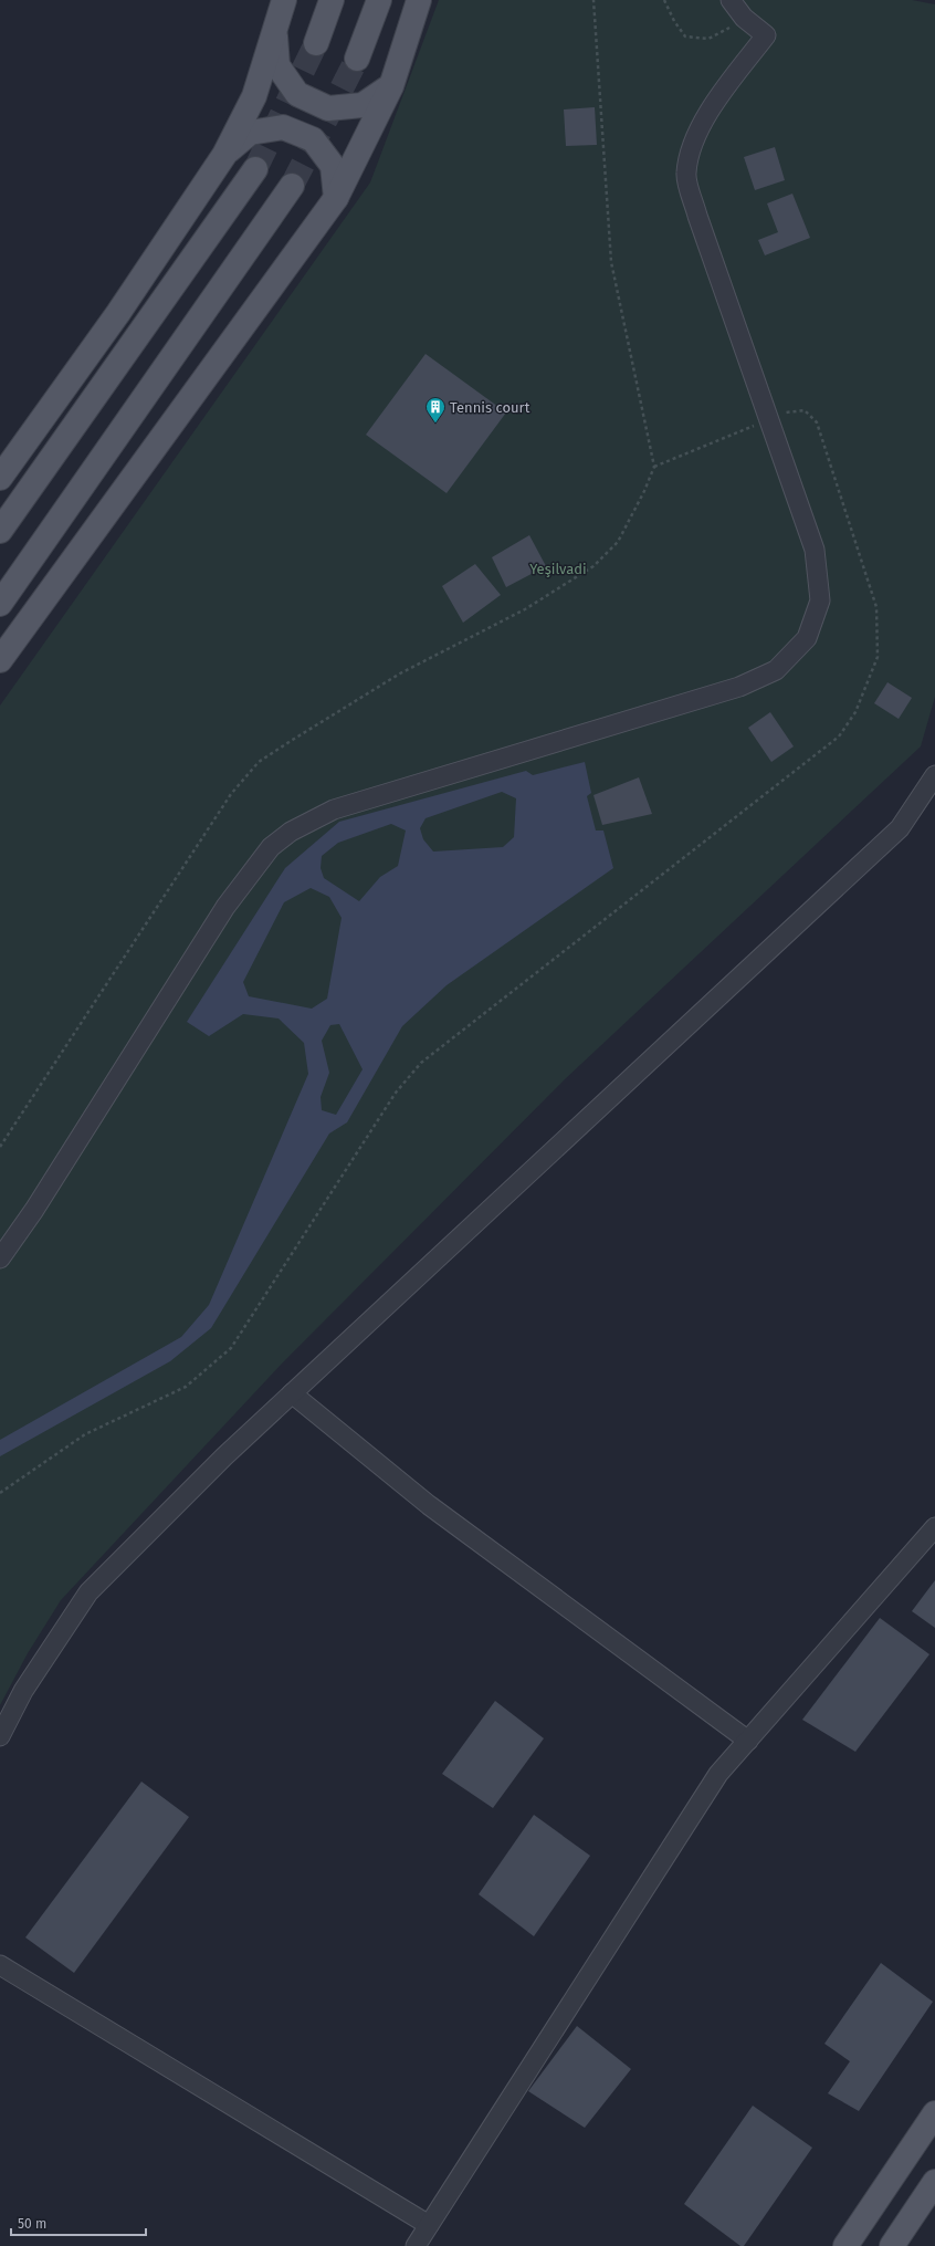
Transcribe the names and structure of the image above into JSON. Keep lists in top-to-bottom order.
{
  "parks": ["Yeşilvadi"],
  "places": {
    "building": ["Tennis court"]
  },
  "scale_bar": "50 m"
}
